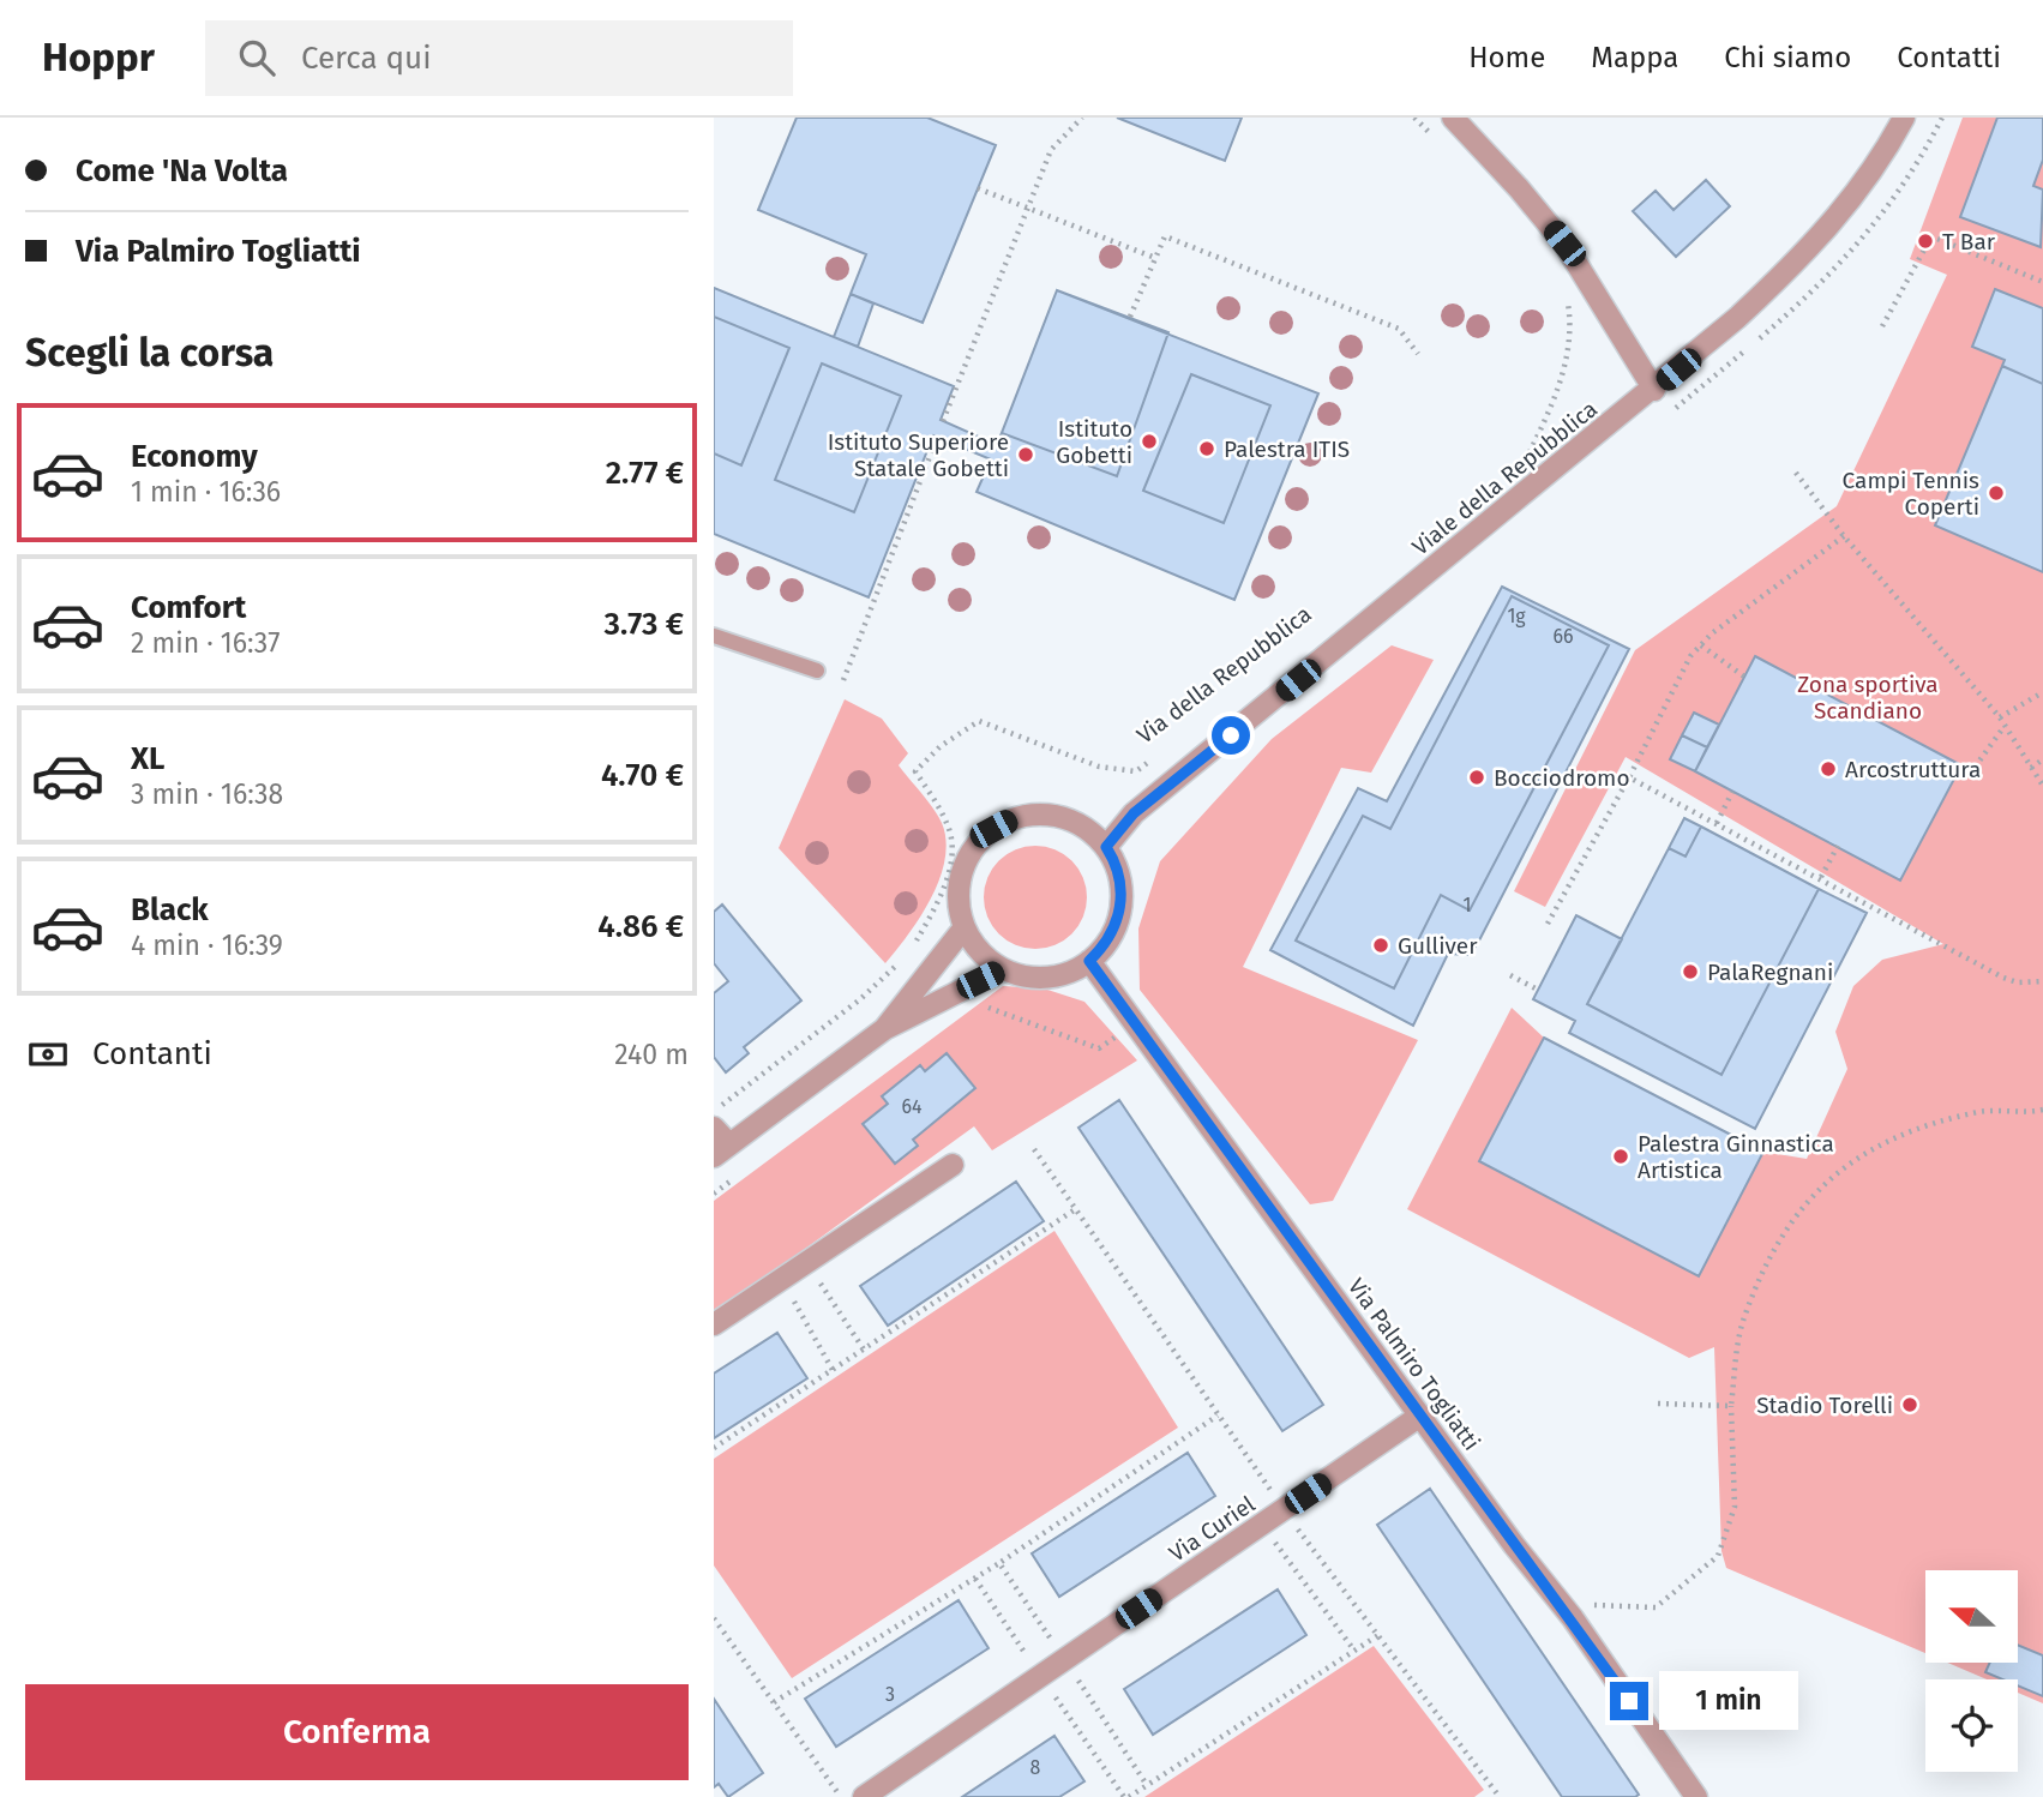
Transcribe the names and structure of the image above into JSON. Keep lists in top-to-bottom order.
{
  "streets": {
    "street": ["Viale della Repubblica", "Via Palmiro Togliatti", "Via Curiel"],
    "path": ["Via della Repubblica"]
  },
  "crossings": [
    ["Viale della Repubblica", "Via Palmiro Togliatti"],
    ["Via Palmiro Togliatti", "Via Curiel"]
  ],
  "parks": ["Zona sportiva Scandiano"],
  "places": [
    "T Bar",
    "Istituto Gobetti",
    "Palestra ITIS",
    "Istituto Superiore Statale Gobetti",
    "Campi Tennis Coperti",
    "Arcostruttura",
    "Bocciodromo",
    "Gulliver",
    "PalaRegnani",
    "Palestra Ginnastica Artistica",
    "Stadio Torelli"
  ],
  "house_numbers": [
    "1g",
    "66",
    "1",
    "64",
    "3",
    "8"
  ],
  "north": "left",
  "page": {
    "header": "Hoppr",
    "search": "Cerca qui",
    "nav": [
      "Home",
      "Mappa",
      "Chi siamo",
      "Contatti"
    ],
    "banner": ["Come 'Na Volta", "Via Palmiro Togliatti"],
    "heading": "Scegli la corsa",
    "list": [
      {
        "name": "Economy",
        "note": "1 min · 16:36",
        "value": "2.77 €"
      },
      {
        "name": "Comfort",
        "note": "2 min · 16:37",
        "value": "3.73 €"
      },
      {
        "name": "XL",
        "note": "3 min · 16:38",
        "value": "4.70 €"
      },
      {
        "name": "Black",
        "note": "4 min · 16:39",
        "value": "4.86 €"
      }
    ],
    "pay": ["Contanti", "240 m"],
    "buttons": "Conferma",
    "bubble": "1 min"
  }
}
